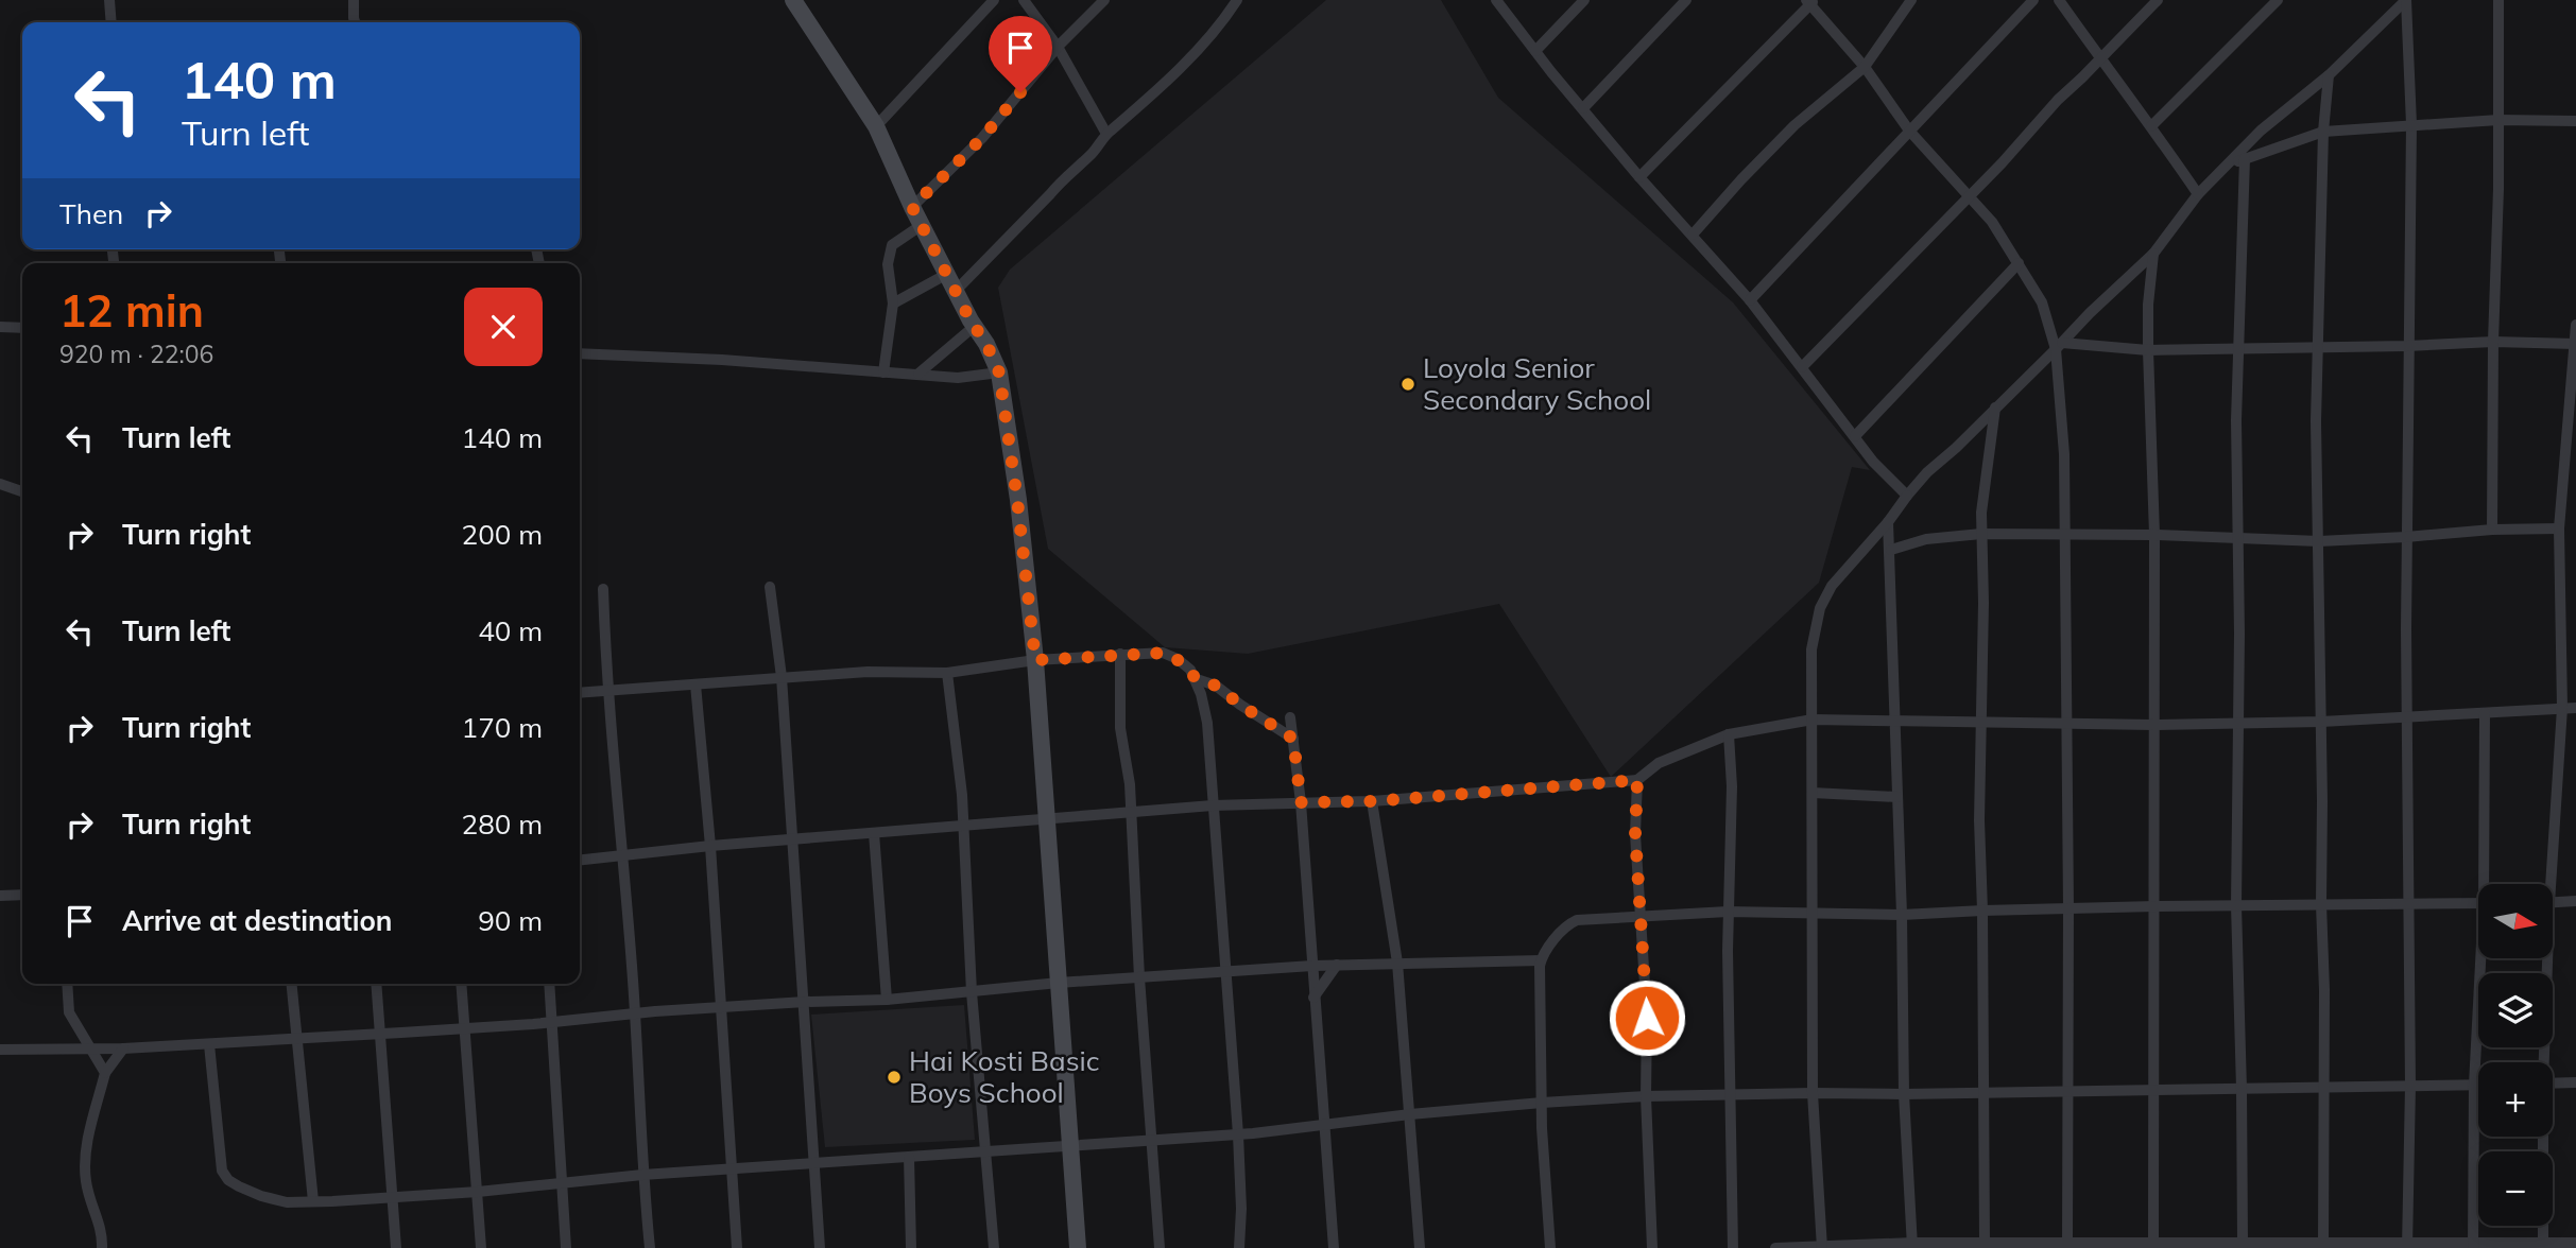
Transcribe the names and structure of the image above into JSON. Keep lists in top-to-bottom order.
{
  "places": ["Loyola Senior Secondary School", "Hai Kosti Basic Boys School"],
  "north": "right",
  "page": {
    "turn": ["140 m", "Turn left"],
    "then": "Then",
    "heading": ["12 min", "920 m · 22:06"],
    "list": [
      {
        "name": "Turn left",
        "value": "140 m"
      },
      {
        "name": "Turn right",
        "value": "200 m"
      },
      {
        "name": "Turn left",
        "value": "40 m"
      },
      {
        "name": "Turn right",
        "value": "170 m"
      },
      {
        "name": "Turn right",
        "value": "280 m"
      },
      {
        "name": "Arrive at destination",
        "value": "90 m"
      }
    ],
    "map_buttons": ["+", "−"]
  }
}
